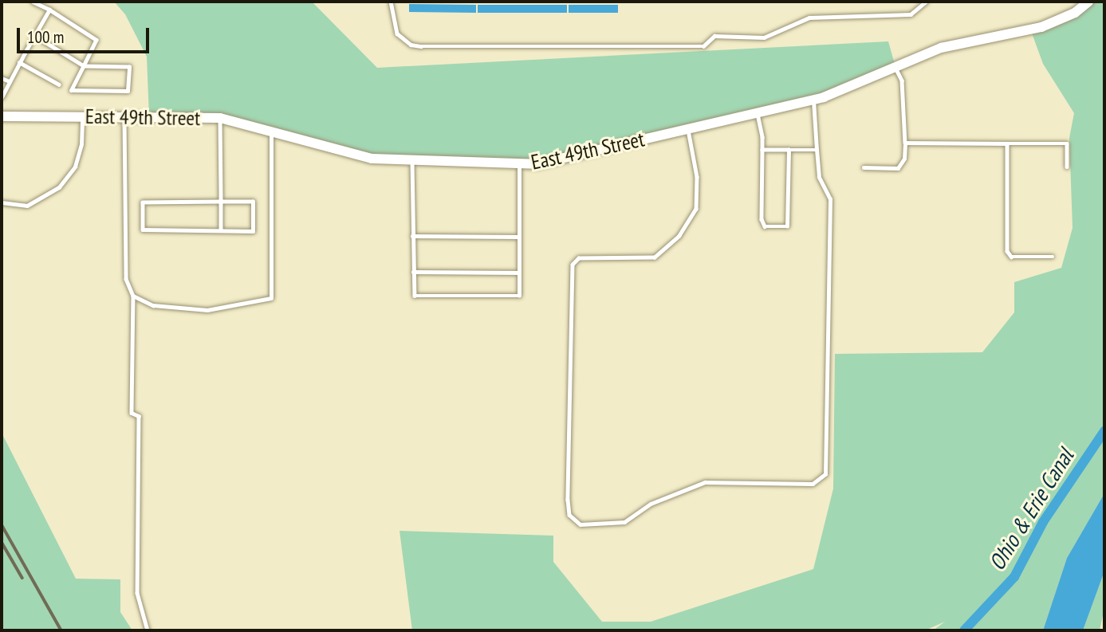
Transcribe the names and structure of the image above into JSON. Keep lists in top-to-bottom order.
{
  "streets": {
    "street": ["East 49th Street"]
  },
  "water": ["Ohio & Erie Canal"],
  "scale_bar": "100 m"
}
